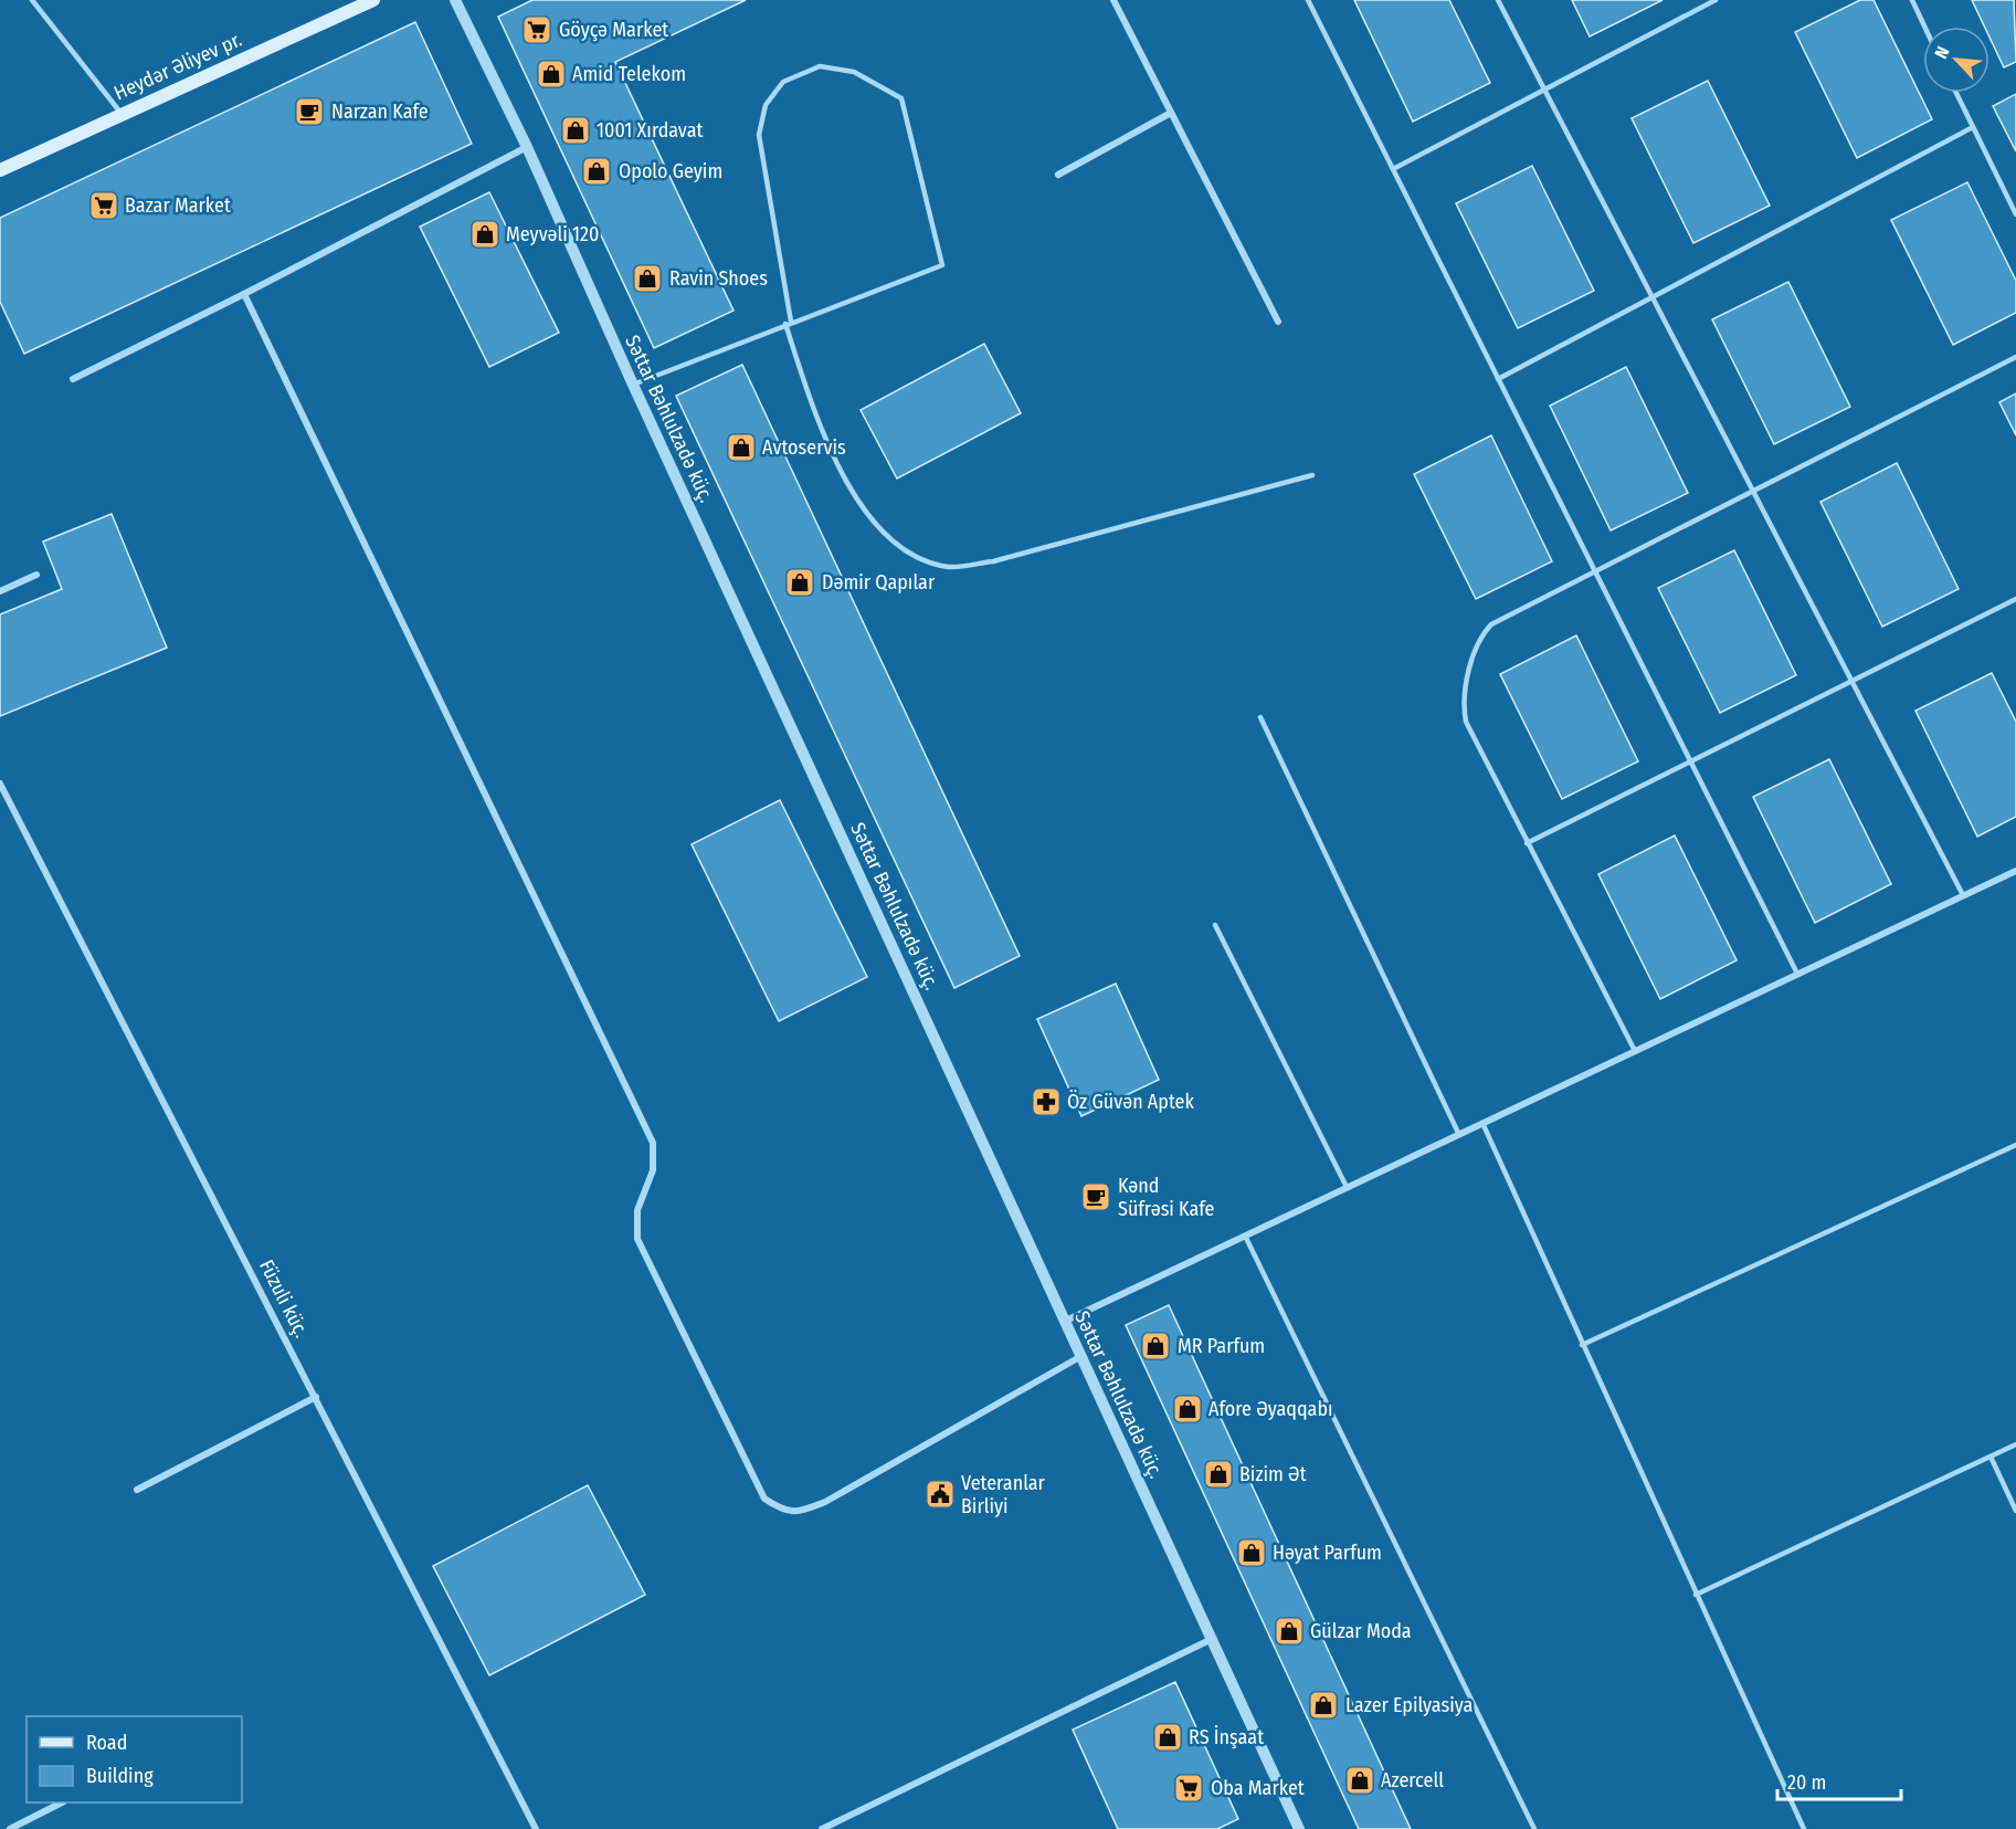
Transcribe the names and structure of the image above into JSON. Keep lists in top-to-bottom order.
{
  "streets": {
    "main road": ["Heydər Əliyev pr."],
    "street": ["Səttar Bəhlulzadə küç.", "Füzuli küç."]
  },
  "places": {
    "supermarket": ["Göyçə Market", "Bazar Market", "Oba Market"],
    "shop": [
      "Amid Telekom",
      "1001 Xırdavat",
      "Opolo Geyim",
      "Meyvəli 120",
      "Ravin Shoes",
      "Avtoservis",
      "Dəmir Qapılar",
      "MR Parfum",
      "Afore Əyaqqabı",
      "Bizim Ət",
      "Həyat Parfum",
      "Gülzar Moda",
      "Lazer Epilyasiya",
      "RS İnşaat",
      "Azercell"
    ],
    "cafe": ["Narzan Kafe", "Kənd Süfrəsi Kafe"],
    "pharmacy": ["Öz Güvən Aptek"],
    "public building": ["Veteranlar Birliyi"]
  },
  "legend": ["Road", "Building"],
  "scale_bar": "20 m",
  "north": "top left"
}
